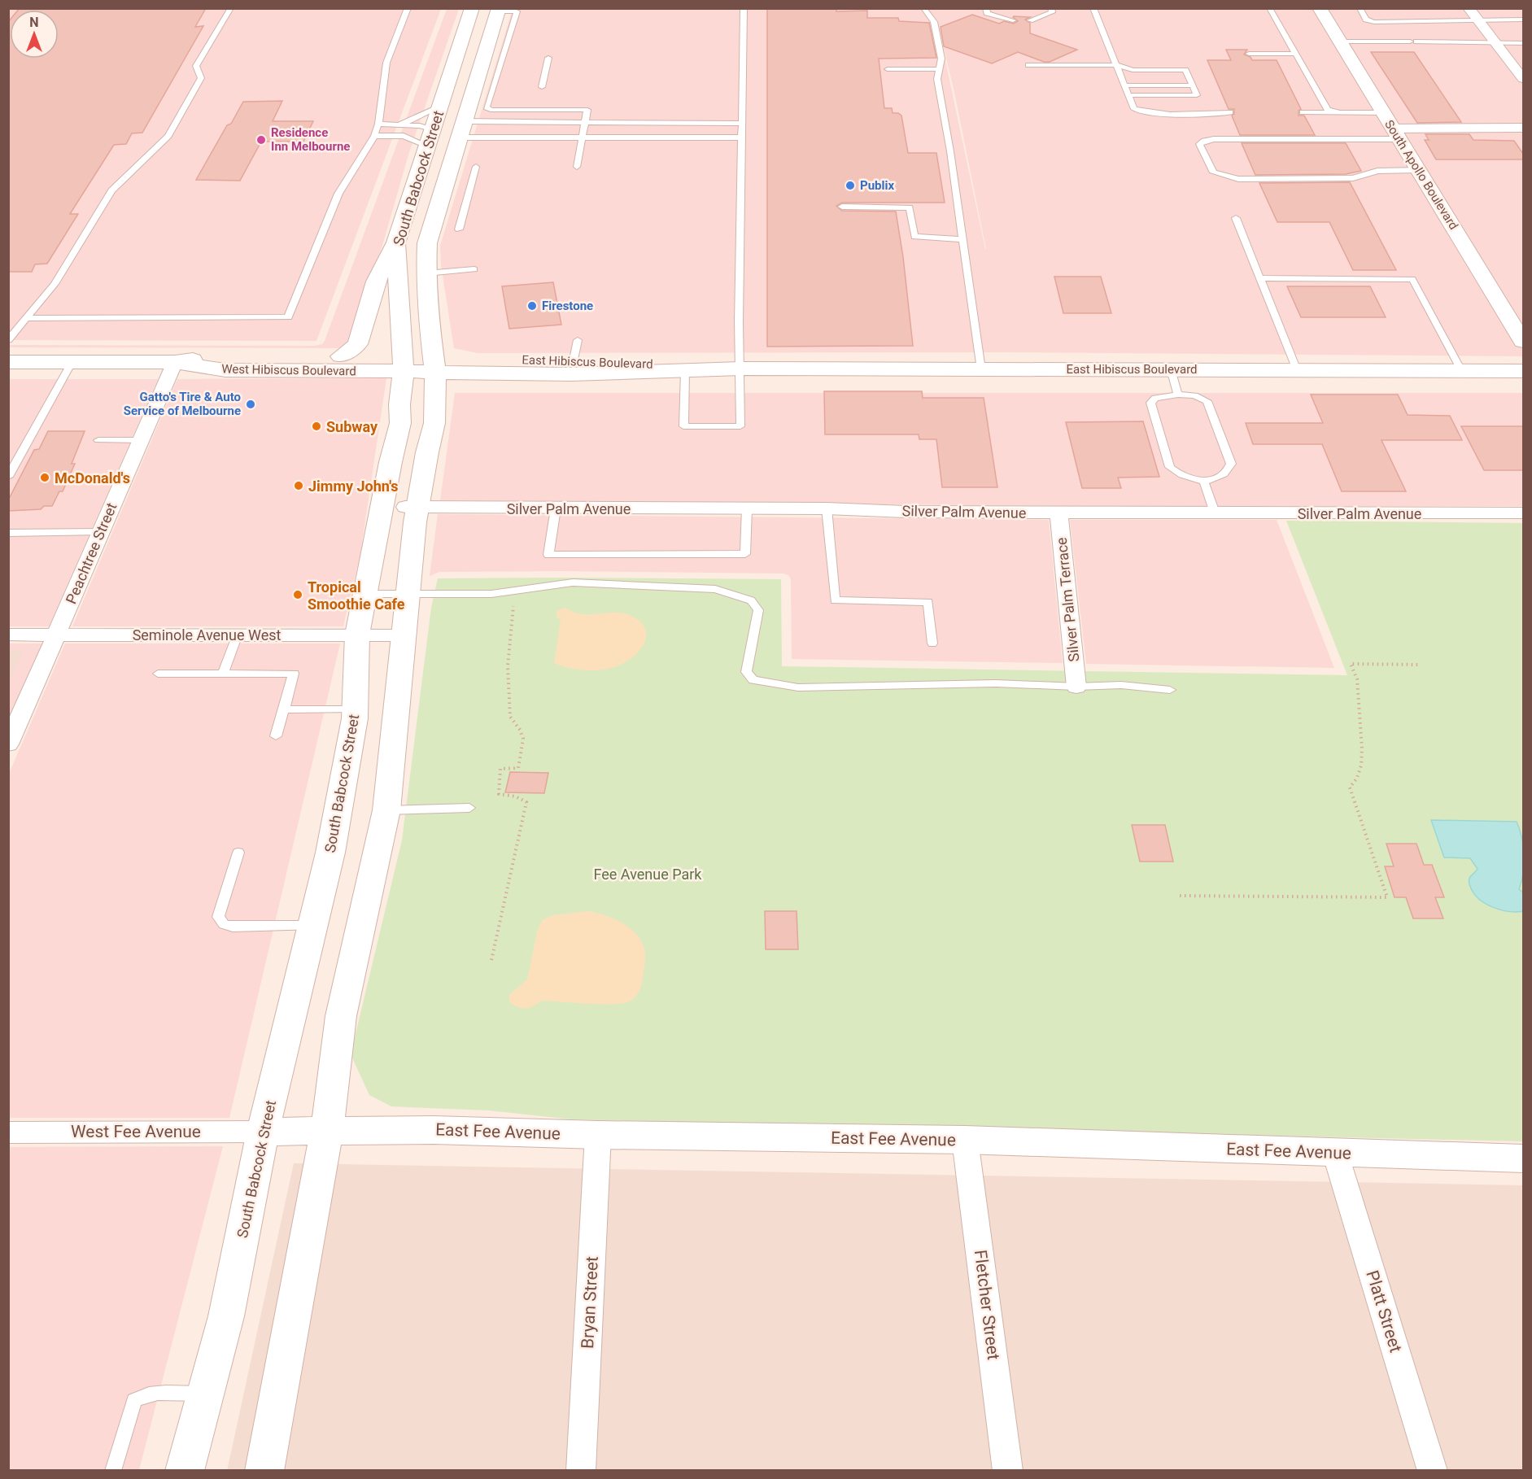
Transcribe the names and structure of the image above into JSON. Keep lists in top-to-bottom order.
{
  "streets": {
    "main road": [
      "South Apollo Boulevard",
      "South Babcock Street",
      "East Hibiscus Boulevard",
      "West Hibiscus Boulevard",
      "East Fee Avenue"
    ],
    "street": [
      "Silver Palm Avenue",
      "Peachtree Street",
      "Silver Palm Terrace",
      "Seminole Avenue West",
      "West Fee Avenue",
      "Bryan Street",
      "Fletcher Street",
      "Platt Street"
    ]
  },
  "crossings": [
    ["South Babcock Street", "East Hibiscus Boulevard"],
    ["South Babcock Street", "West Hibiscus Boulevard"],
    ["South Babcock Street", "Silver Palm Avenue"],
    ["South Babcock Street", "Seminole Avenue West"],
    ["South Babcock Street", "West Fee Avenue"],
    ["South Babcock Street", "East Fee Avenue"],
    ["West Hibiscus Boulevard", "Peachtree Street"],
    ["Silver Palm Avenue", "Silver Palm Terrace"],
    ["Peachtree Street", "Seminole Avenue West"],
    ["West Fee Avenue", "East Fee Avenue"],
    ["East Fee Avenue", "Bryan Street"],
    ["East Fee Avenue", "Fletcher Street"],
    ["East Fee Avenue", "Platt Street"]
  ],
  "parks": ["Fee Avenue Park"],
  "places": [
    "Residence Inn Melbourne",
    "Publix",
    "Firestone",
    "Gatto's Tire & Auto Service of Melbourne",
    "Subway",
    "McDonald's",
    "Jimmy John's",
    "Tropical Smoothie Cafe"
  ],
  "north": "top"
}
